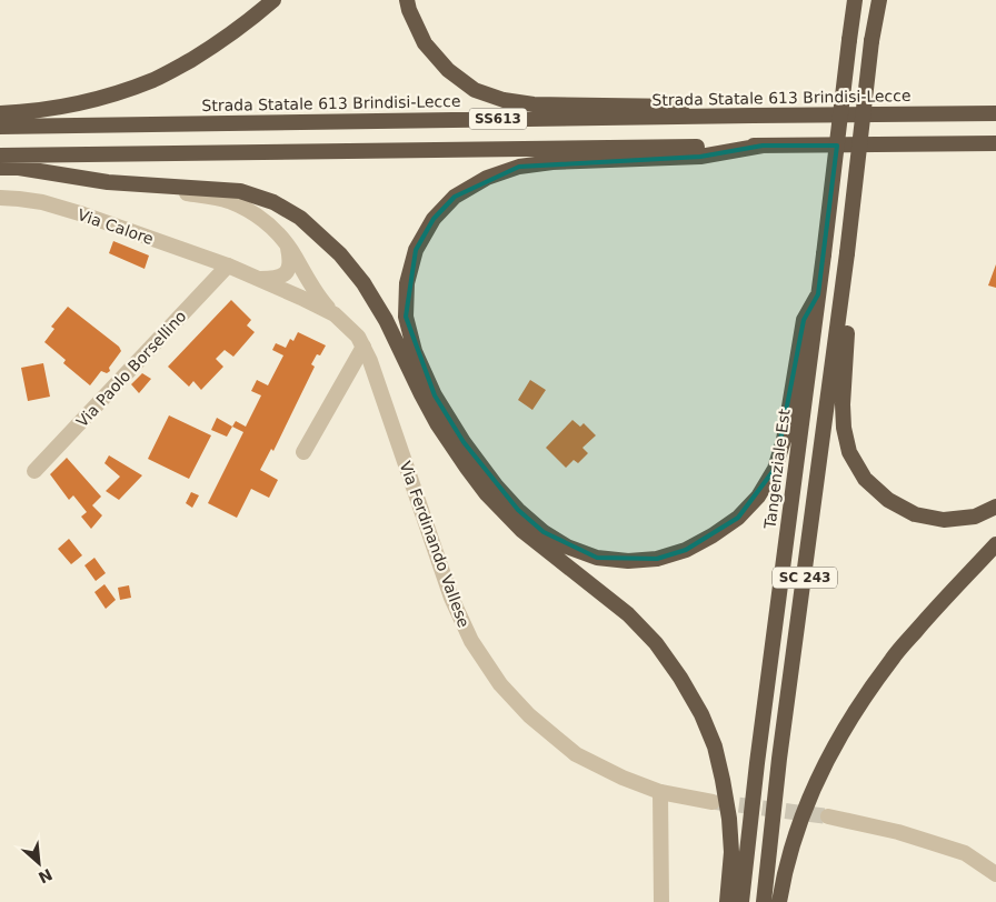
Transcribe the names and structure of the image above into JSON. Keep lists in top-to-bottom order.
{
  "streets": {
    "highway": [
      "Strada Statale 613 Brindisi-Lecce",
      "SS613",
      "Tangenziale Est",
      "SC 243"
    ],
    "street": ["Via Calore", "Via Paolo Borsellino", "Via Ferdinando Vallese"]
  },
  "crossings": [
    ["Via Calore", "Via Paolo Borsellino"],
    ["Via Calore", "Via Ferdinando Vallese"],
    ["Via Paolo Borsellino", "Via Ferdinando Vallese"]
  ],
  "north": "bottom right"
}
